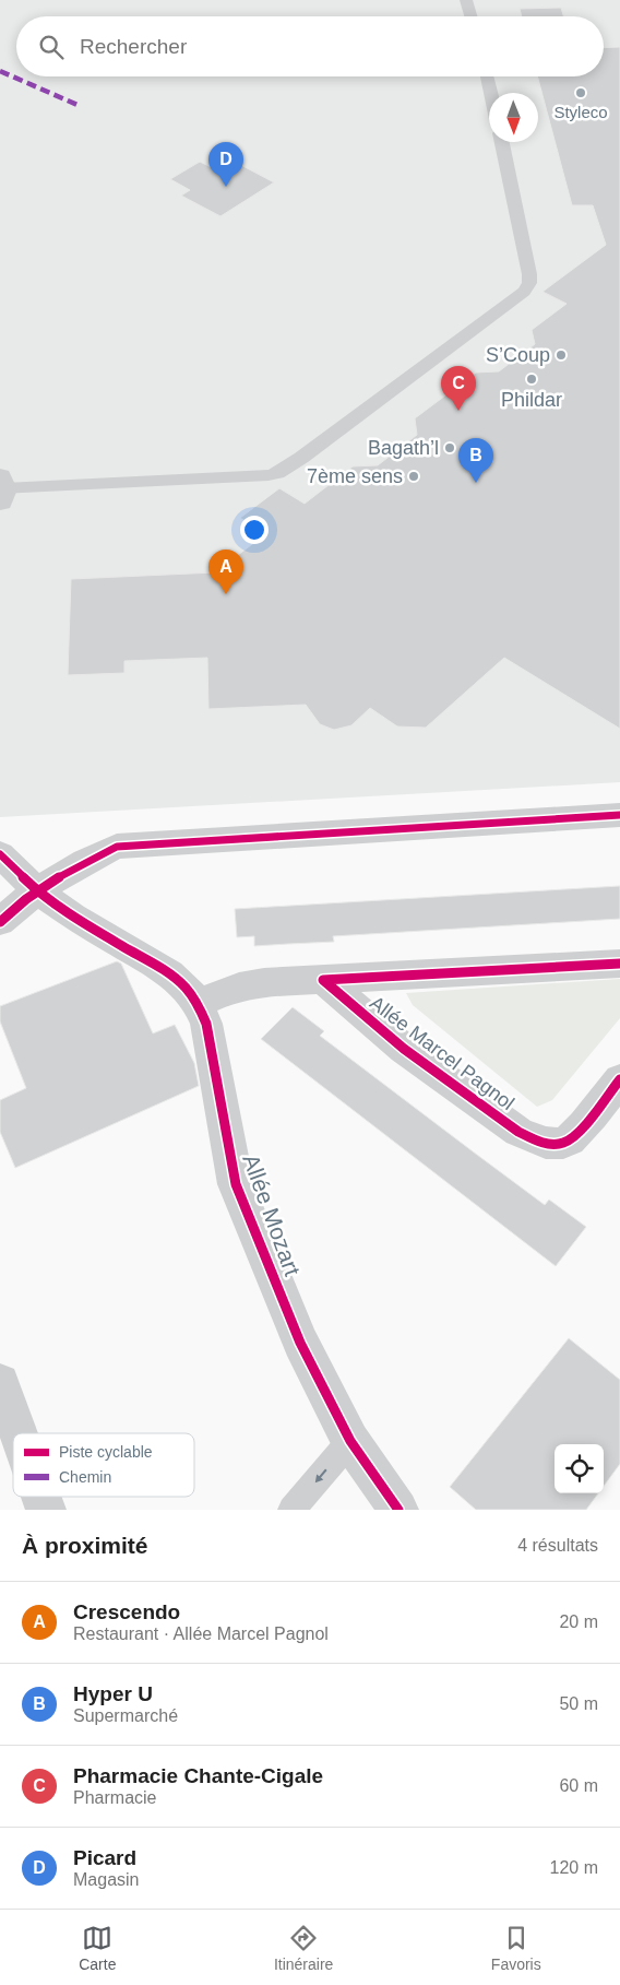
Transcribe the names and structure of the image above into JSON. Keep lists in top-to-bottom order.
{
  "streets": {
    "street": ["Allée Marcel Pagnol", "Allée Mozart"]
  },
  "crossings": [
    ["Allée Marcel Pagnol", "Allée Mozart"]
  ],
  "places": [
    "Styleco",
    "S’Coup",
    "Phildar",
    "Bagath’l",
    "7ème sens"
  ],
  "legend": ["Piste cyclable", "Chemin"],
  "north": "bottom",
  "page": {
    "search": "Rechercher",
    "pins": [
      "D",
      "C",
      "B",
      "A"
    ],
    "heading": ["À proximité", "4 résultats"],
    "list": [
      {
        "mark": "A",
        "name": "Crescendo",
        "note": "Restaurant · Allée Marcel Pagnol",
        "value": "20 m"
      },
      {
        "mark": "B",
        "name": "Hyper U",
        "note": "Supermarché",
        "value": "50 m"
      },
      {
        "mark": "C",
        "name": "Pharmacie Chante-Cigale",
        "note": "Pharmacie",
        "value": "60 m"
      },
      {
        "mark": "D",
        "name": "Picard",
        "note": "Magasin",
        "value": "120 m"
      }
    ],
    "nav": ["Carte", "Itinéraire", "Favoris"]
  }
}
